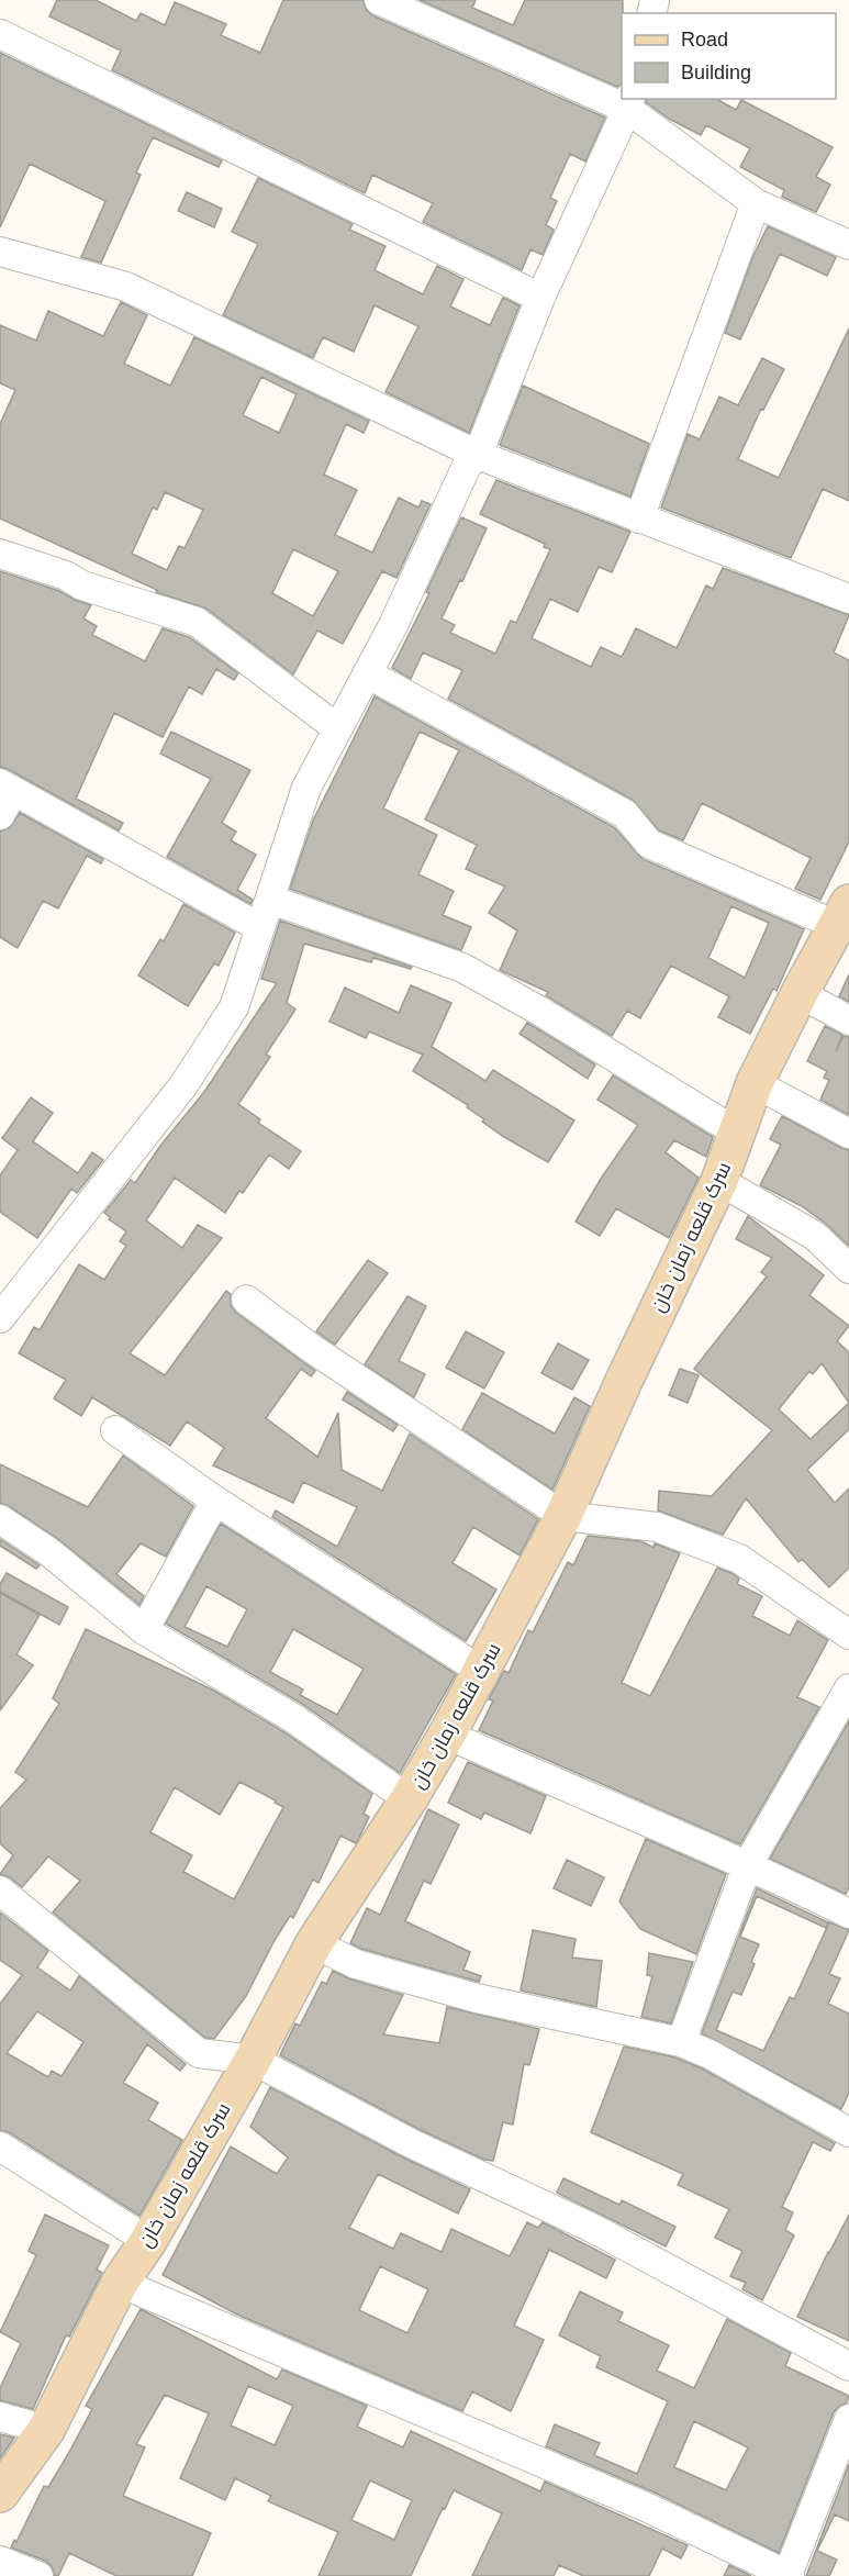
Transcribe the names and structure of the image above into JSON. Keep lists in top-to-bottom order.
{
  "streets": {
    "street": ["سرک قلعه زمان خان"]
  },
  "legend": ["Road", "Building"]
}
